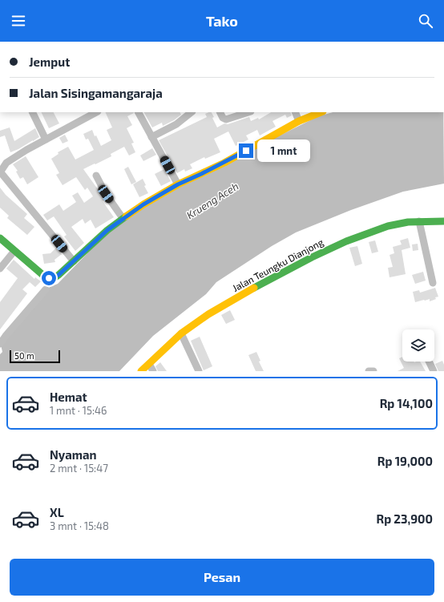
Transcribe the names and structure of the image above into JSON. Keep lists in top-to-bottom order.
{
  "streets": {
    "street": ["Jalan Teungku Dianjong"]
  },
  "water": ["Krueng Aceh"],
  "scale_bar": "50 m",
  "page": {
    "header": "Tako",
    "banner": ["Jemput", "Jalan Sisingamangaraja"],
    "bubble": "1 mnt",
    "scale": "50 m",
    "list": [
      {
        "name": "Hemat",
        "note": "1 mnt · 15:46",
        "value": "Rp 14,100"
      },
      {
        "name": "Nyaman",
        "note": "2 mnt · 15:47",
        "value": "Rp 19,000"
      },
      {
        "name": "XL",
        "note": "3 mnt · 15:48",
        "value": "Rp 23,900"
      }
    ],
    "buttons": "Pesan"
  }
}
